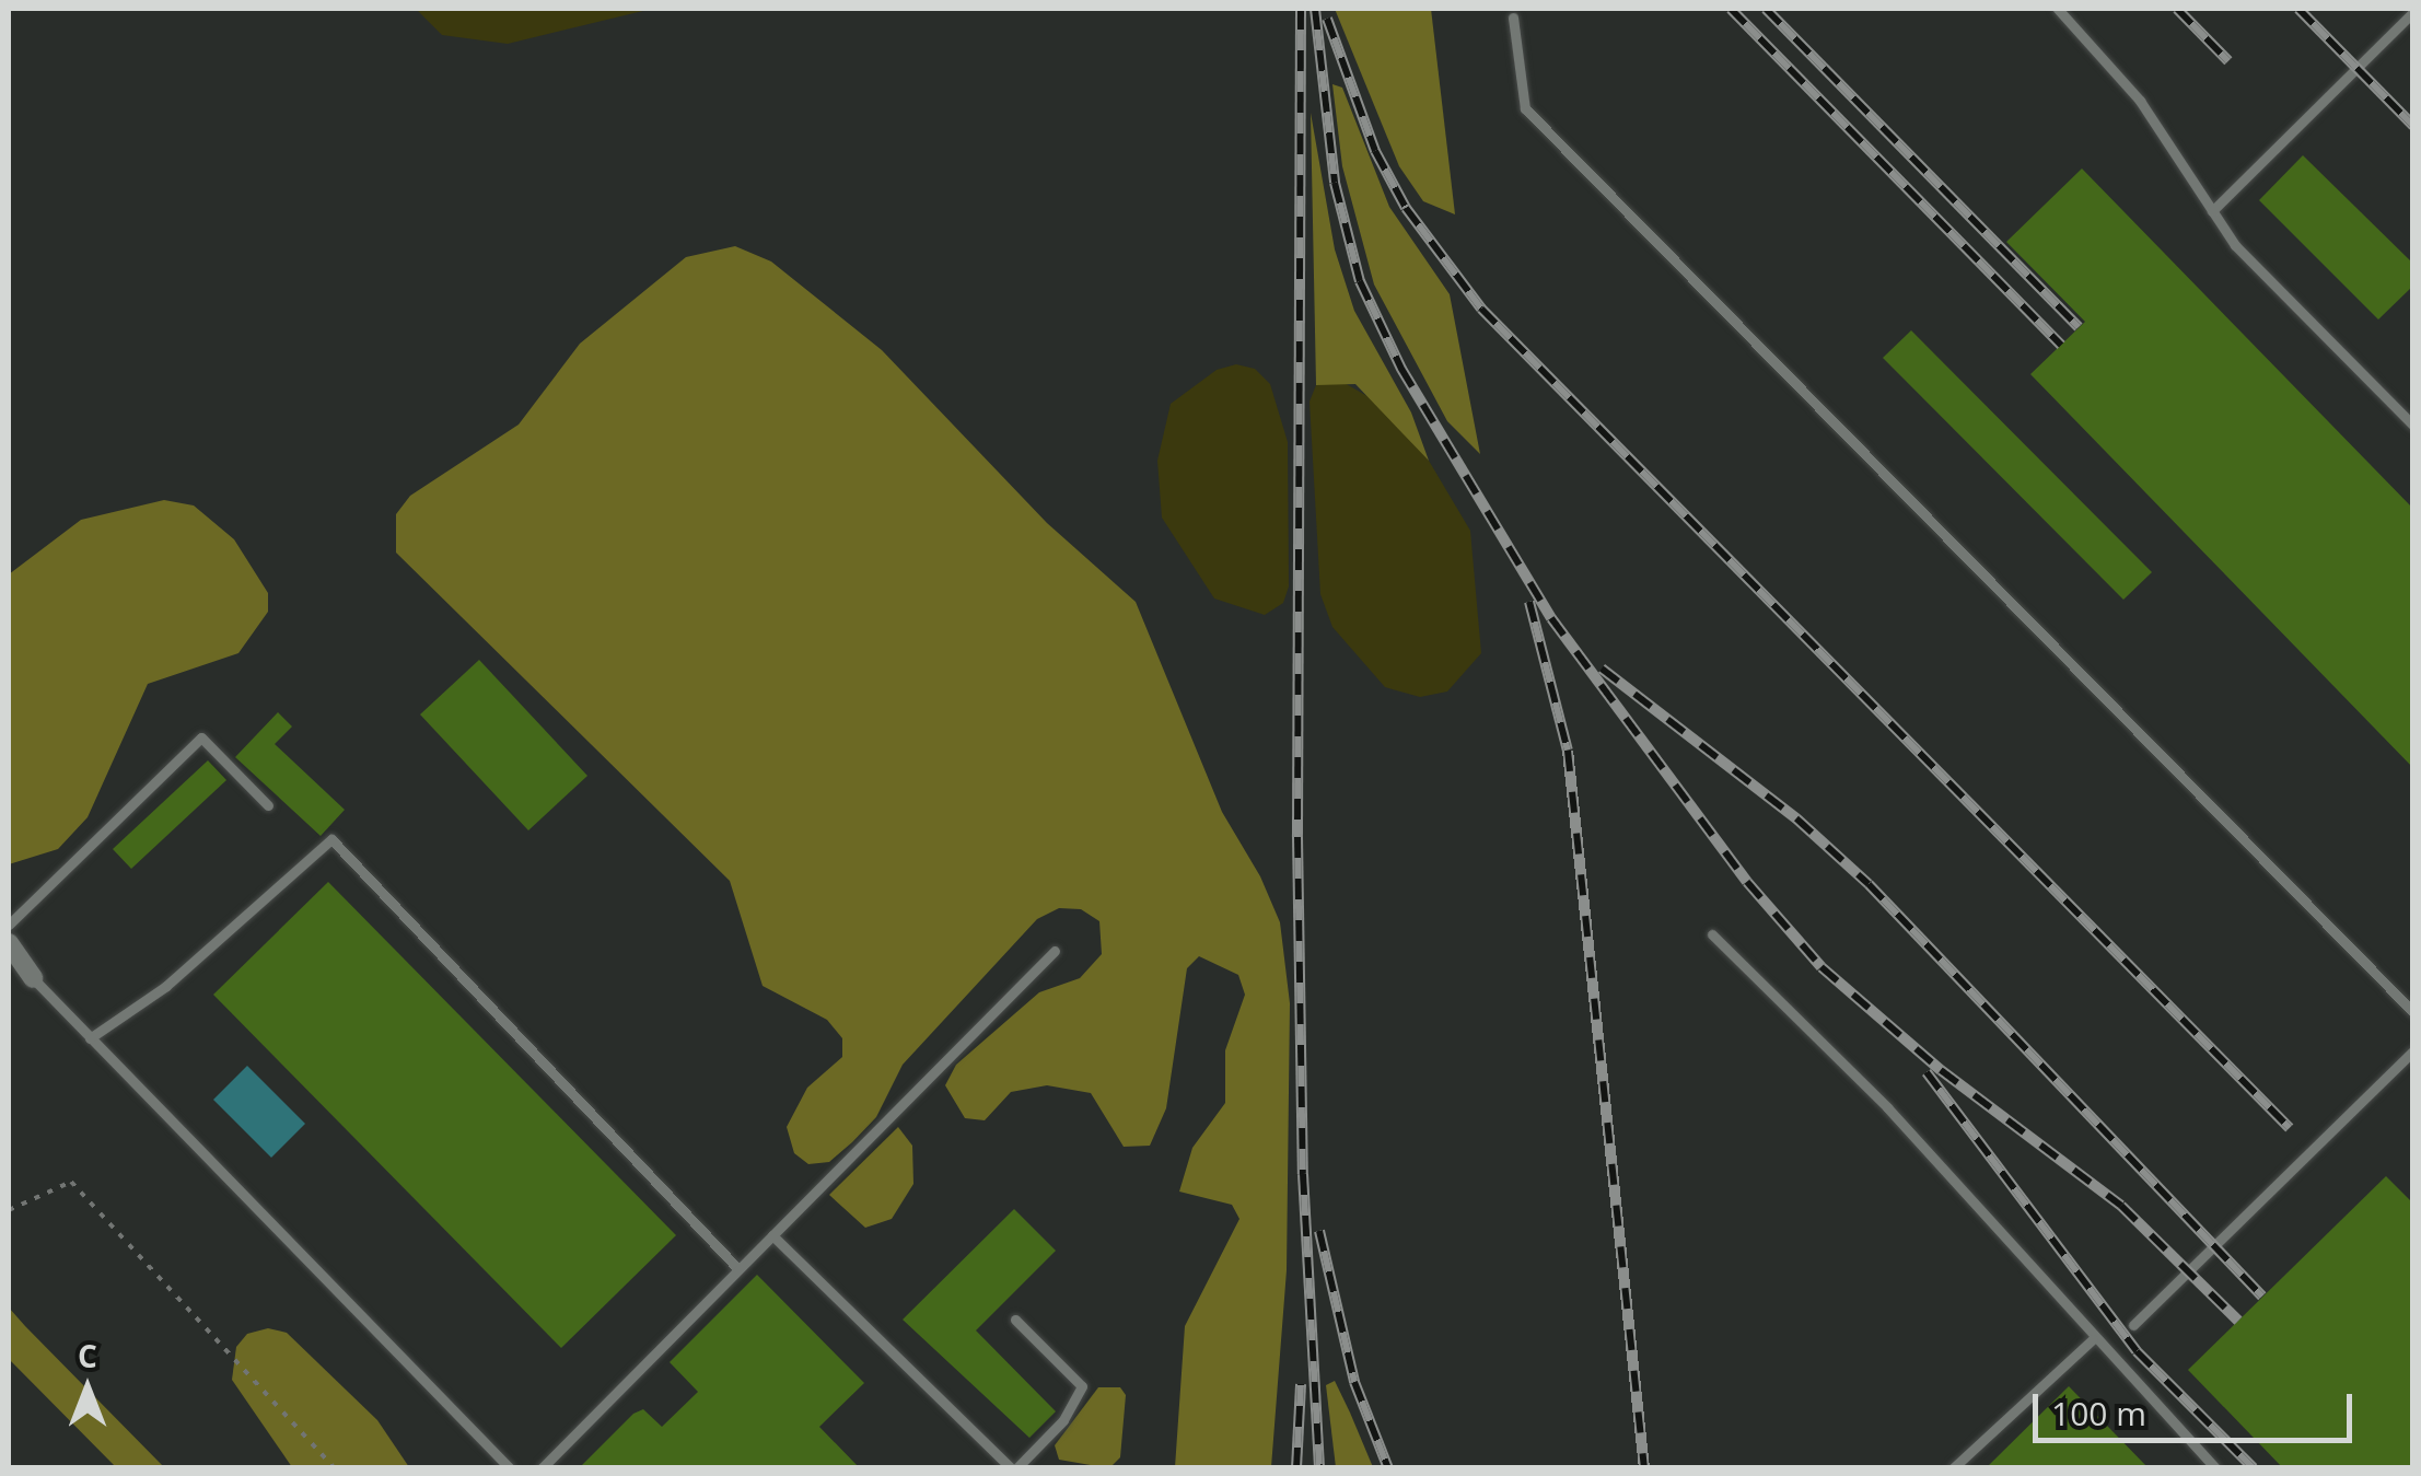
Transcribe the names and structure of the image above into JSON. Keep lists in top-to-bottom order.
{
  "scale_bar": "100 m",
  "north": "top"
}
